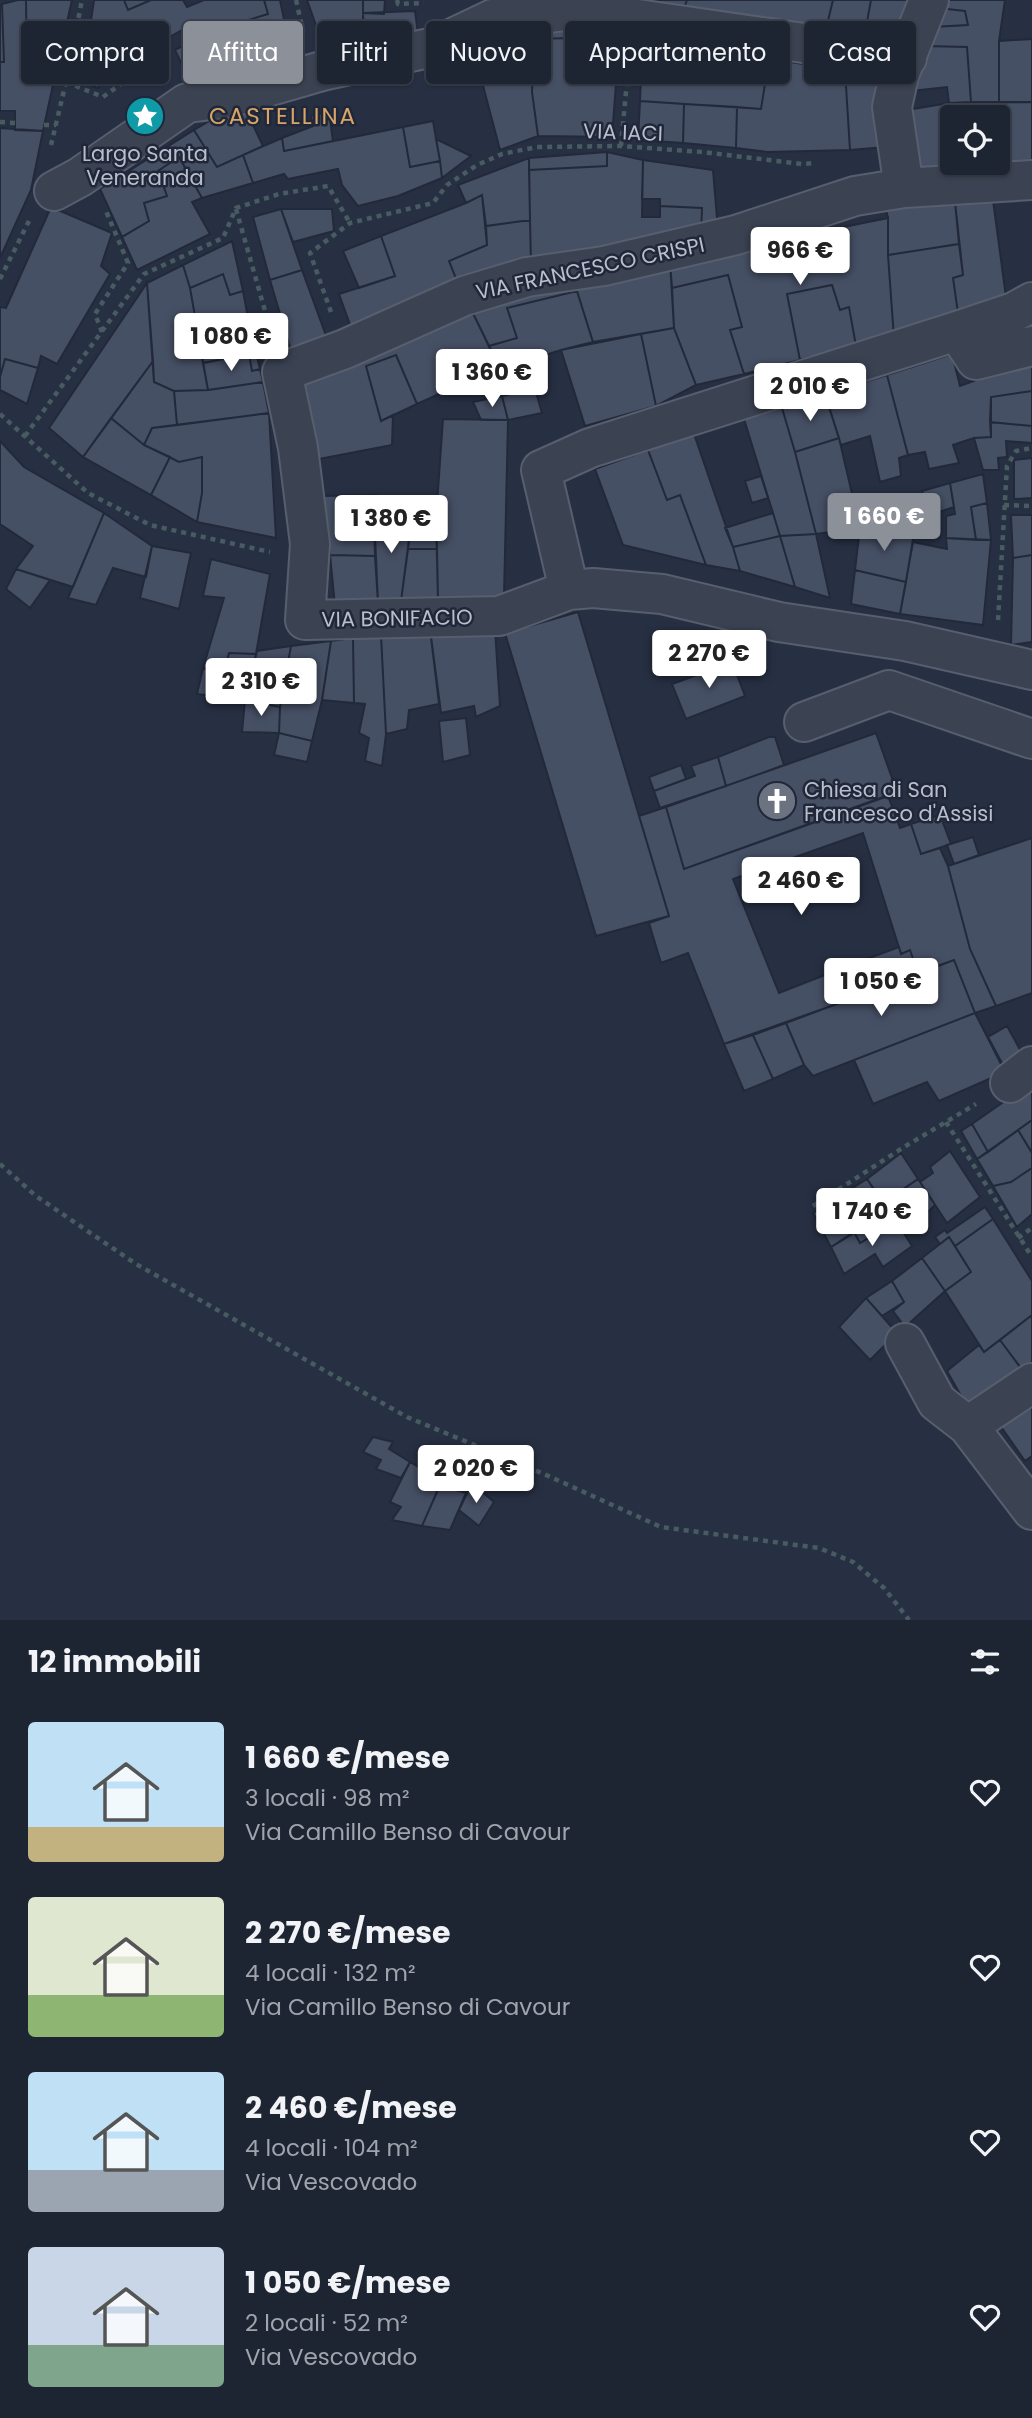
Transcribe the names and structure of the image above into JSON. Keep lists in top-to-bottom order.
{
  "streets": {
    "street": ["VIA FRANCESCO CRISPI", "VIA BONIFACIO"],
    "path": ["VIA IACI"]
  },
  "crossings": [
    ["VIA FRANCESCO CRISPI", "VIA BONIFACIO"]
  ],
  "districts": ["CASTELLINA"],
  "places": {
    "place": ["Largo Santa Veneranda"],
    "church": ["Chiesa di San Francesco d'Assisi"]
  },
  "page": {
    "chip": [
      "Compra",
      "Affitta",
      "Filtri",
      "Nuovo",
      "Appartamento",
      "Casa"
    ],
    "price": [
      "966 €",
      "1 080 €",
      "1 360 €",
      "2 010 €",
      "1 660 €",
      "1 380 €",
      "2 270 €",
      "2 310 €",
      "2 460 €",
      "1 050 €",
      "1 740 €",
      "2 020 €"
    ],
    "heading": "12 immobili",
    "list": [
      {
        "name": "1 660 €/mese",
        "note": "3 locali · 98 m² · Via Camillo Benso di Cavour"
      },
      {
        "name": "2 270 €/mese",
        "note": "4 locali · 132 m² · Via Camillo Benso di Cavour"
      },
      {
        "name": "2 460 €/mese",
        "note": "4 locali · 104 m² · Via Vescovado"
      },
      {
        "name": "1 050 €/mese",
        "note": "2 locali · 52 m² · Via Vescovado"
      }
    ]
  }
}
